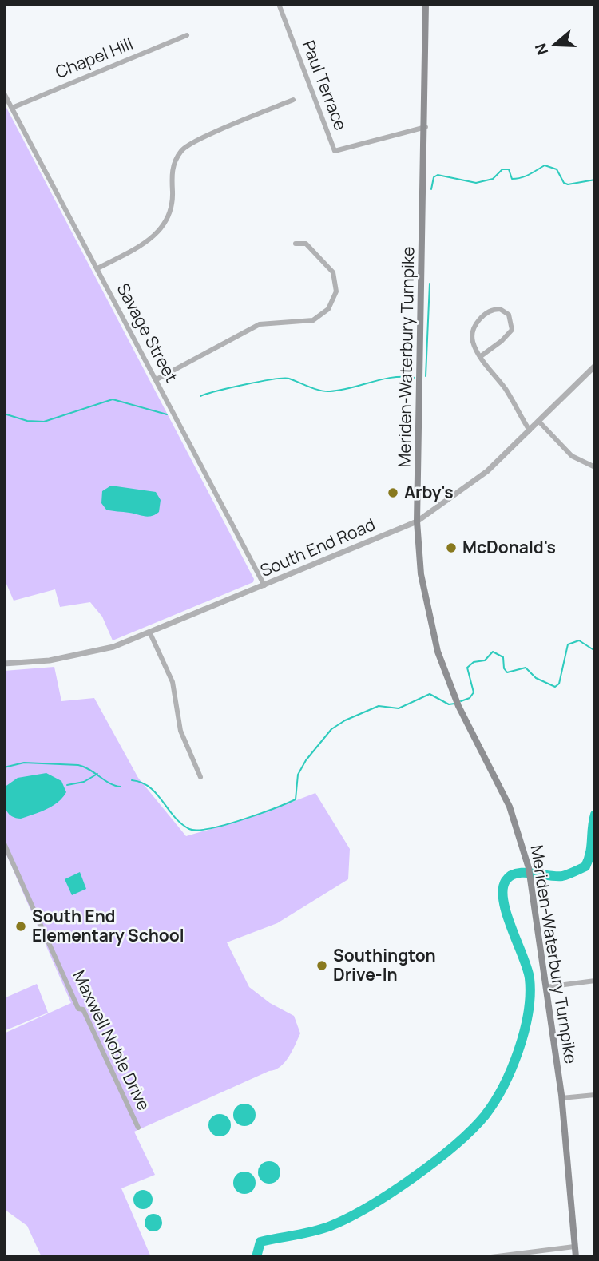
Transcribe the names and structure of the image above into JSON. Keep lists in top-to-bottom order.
{
  "streets": {
    "main road": ["Meriden-Waterbury Turnpike"],
    "street": [
      "Chapel Hill",
      "Paul Terrace",
      "Savage Street",
      "South End Road",
      "Maxwell Noble Drive"
    ]
  },
  "crossings": [
    ["Chapel Hill", "Savage Street"],
    ["Paul Terrace", "Meriden-Waterbury Turnpike"],
    ["Savage Street", "South End Road"],
    ["Meriden-Waterbury Turnpike", "South End Road"]
  ],
  "places": [
    "Arby's",
    "McDonald's",
    "South End Elementary School",
    "Southington Drive-In"
  ],
  "north": "left"
}
